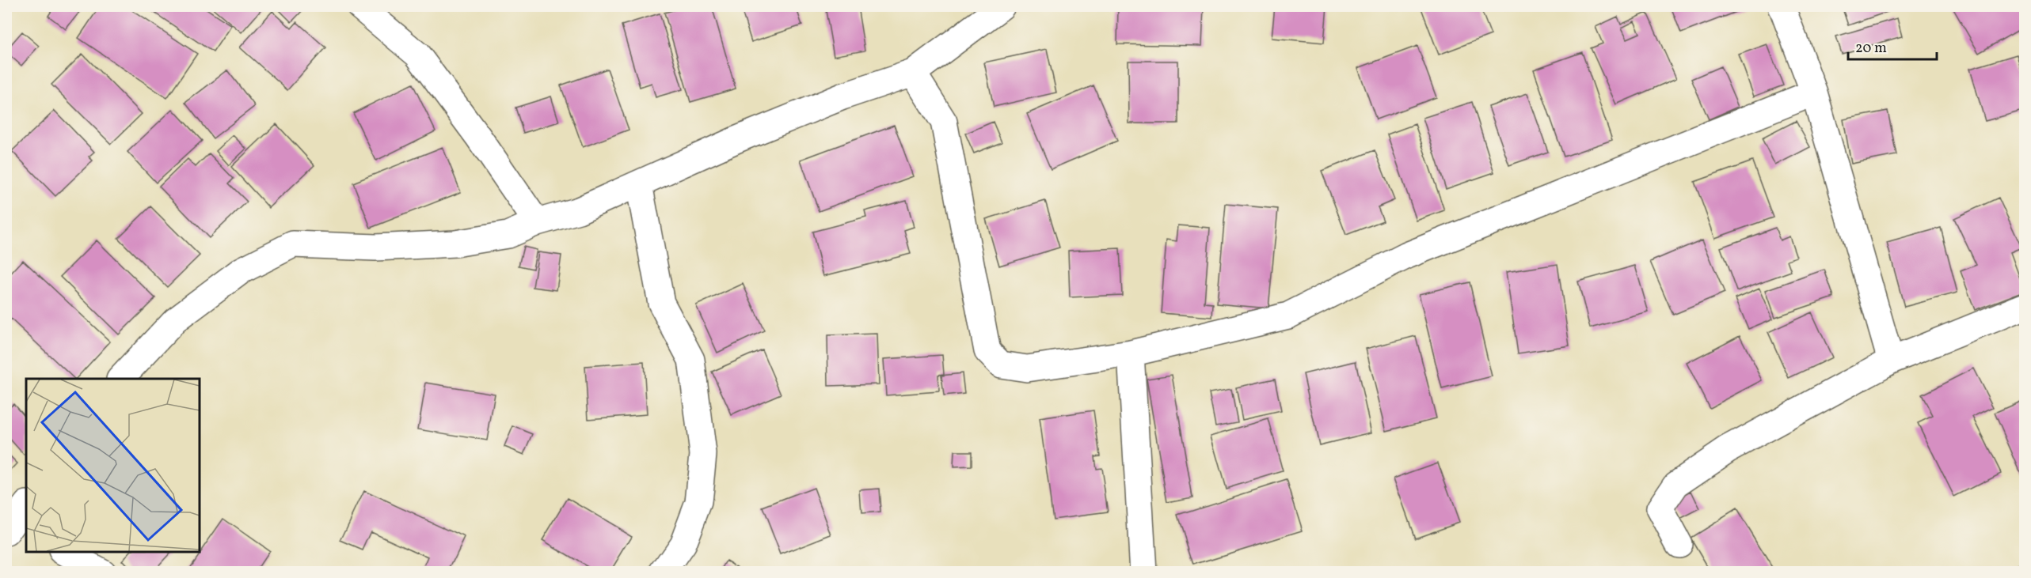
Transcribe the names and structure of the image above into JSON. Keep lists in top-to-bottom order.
{
  "scale_bar": "20 m"
}
